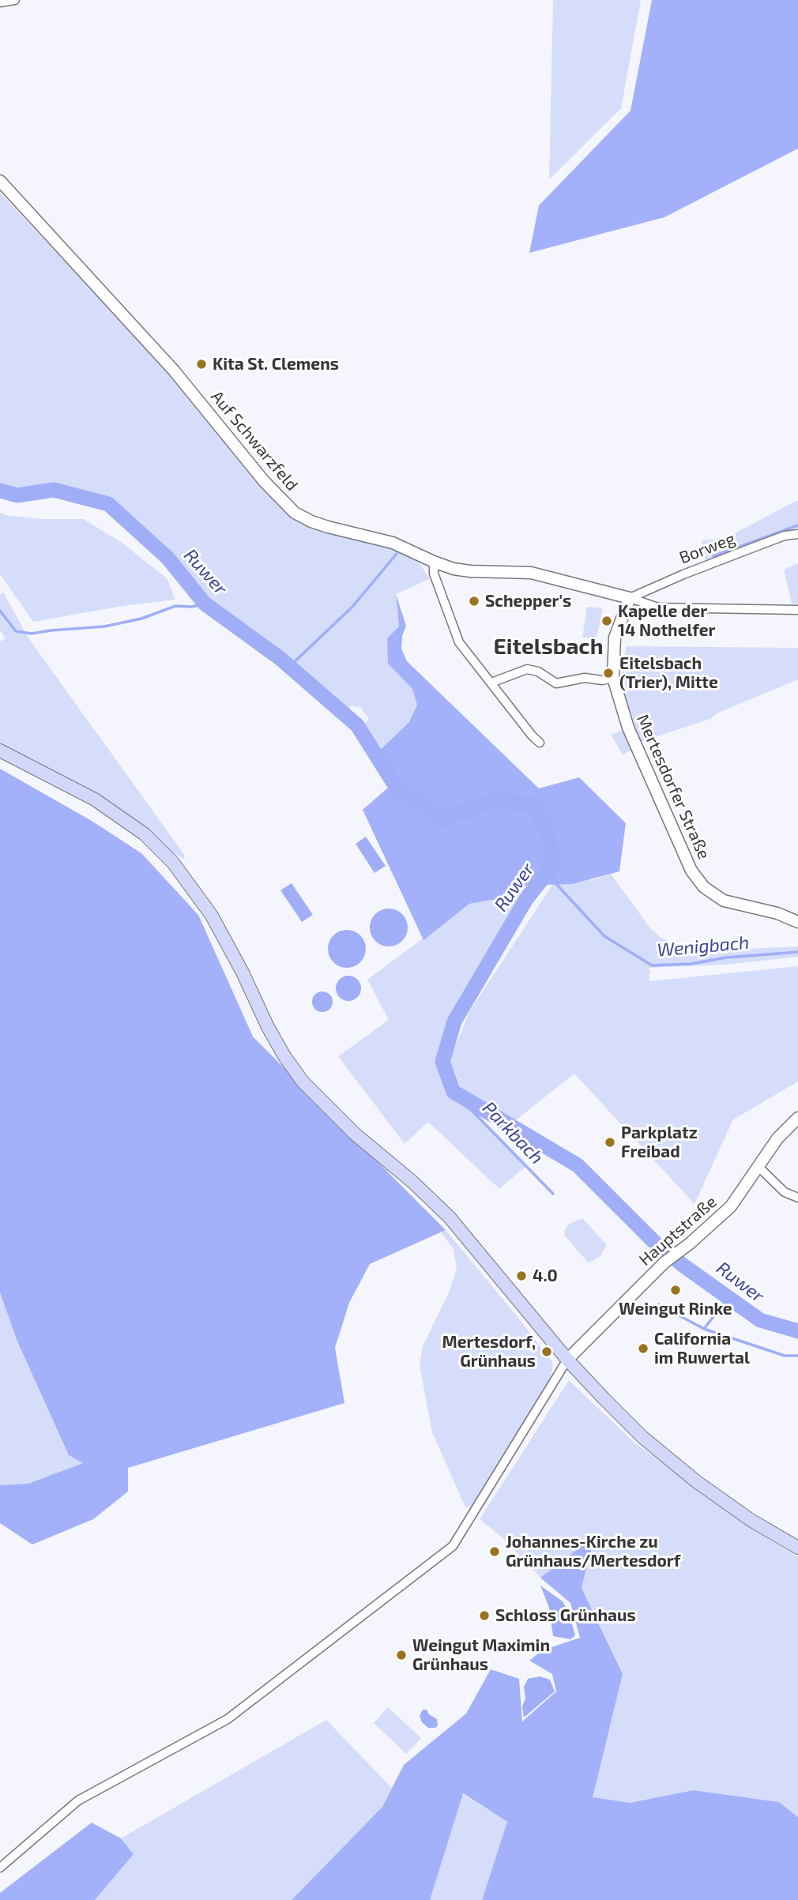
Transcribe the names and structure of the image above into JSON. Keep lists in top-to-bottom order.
{
  "streets": {
    "street": [
      "Auf Schwarzfeld",
      "Borweg",
      "Mertesdorfer Straße",
      "Hauptstraße"
    ]
  },
  "crossings": [
    ["Auf Schwarzfeld", "Borweg"],
    ["Auf Schwarzfeld", "Mertesdorfer Straße"],
    ["Borweg", "Mertesdorfer Straße"]
  ],
  "districts": ["Eitelsbach"],
  "water": ["Ruwer", "Wenigbach", "Parkbach"],
  "places": [
    "Kita St. Clemens",
    "Schepper's",
    "Kapelle der 14 Nothelfer",
    "Eitelsbach (Trier), Mitte",
    "Parkplatz Freibad",
    "4.0",
    "Weingut Rinke",
    "California im Ruwertal",
    "Mertesdorf, Grünhaus",
    "Johannes-Kirche zu Grünhaus/Mertesdorf",
    "Schloss Grünhaus",
    "Weingut Maximin Grünhaus"
  ]
}
